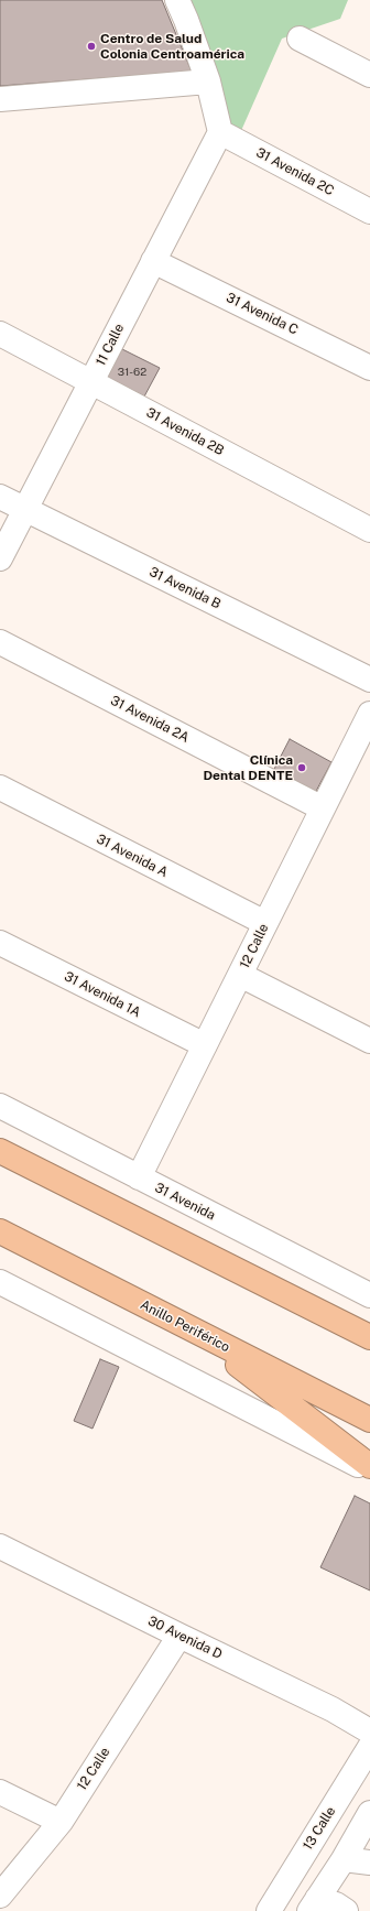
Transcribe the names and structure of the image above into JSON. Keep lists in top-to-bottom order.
{
  "streets": {
    "highway": ["Anillo Periférico"],
    "street": [
      "31 Avenida 2C",
      "31 Avenida C",
      "11 Calle",
      "31 Avenida 2B",
      "31 Avenida B",
      "31 Avenida 2A",
      "31 Avenida A",
      "12 Calle",
      "31 Avenida 1A",
      "31 Avenida",
      "30 Avenida D",
      "13 Calle"
    ]
  },
  "crossings": [
    ["31 Avenida 2C", "11 Calle"],
    ["31 Avenida C", "11 Calle"],
    ["11 Calle", "31 Avenida 2B"],
    ["11 Calle", "31 Avenida B"],
    ["31 Avenida 2A", "12 Calle"],
    ["31 Avenida A", "12 Calle"],
    ["12 Calle", "31 Avenida 1A"],
    ["12 Calle", "31 Avenida"],
    ["12 Calle", "30 Avenida D"]
  ],
  "places": ["Centro de Salud Colonia Centroamérica", "Clínica Dental DENTE"],
  "house_numbers": ["31-62"]
}
